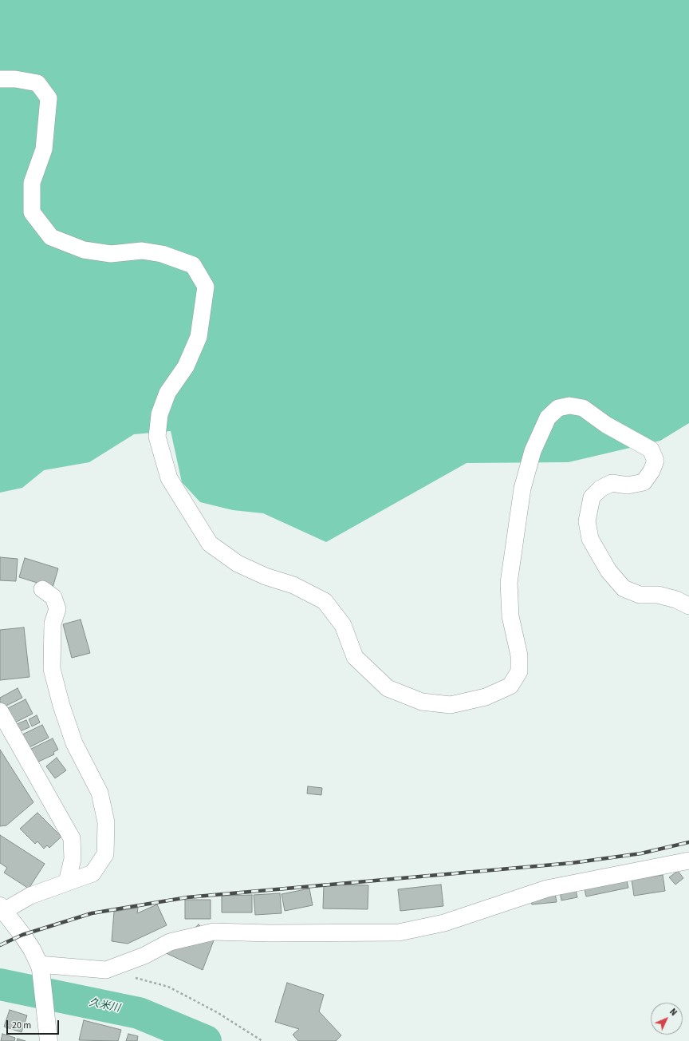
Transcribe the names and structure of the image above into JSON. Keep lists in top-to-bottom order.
{
  "water": ["久米川"],
  "scale_bar": "20 m",
  "north": "top right"
}
